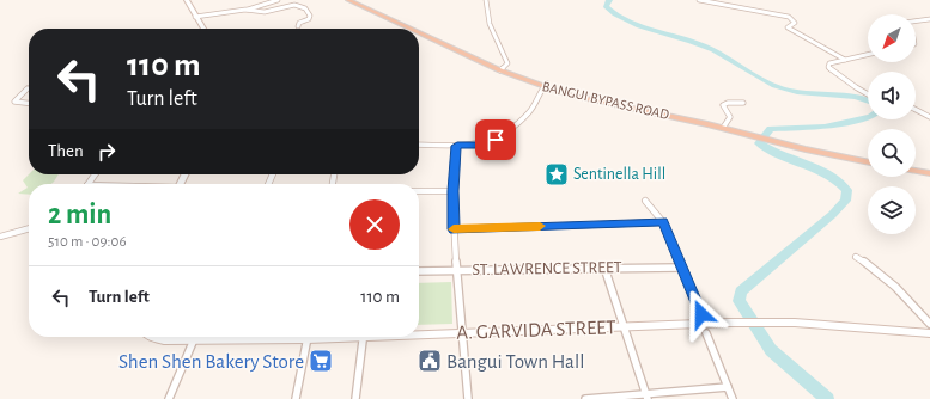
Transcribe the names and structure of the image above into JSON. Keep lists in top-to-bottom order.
{
  "streets": {
    "highway": ["BANGUI BYPASS ROAD"],
    "main road": ["A. GARVIDA STREET"],
    "street": ["ST. LAWRENCE STREET"]
  },
  "places": {
    "place": ["Sentinella Hill"],
    "supermarket": ["Shen Shen Bakery Store"],
    "public building": ["Bangui Town Hall"]
  },
  "north": "bottom left",
  "page": {
    "turn": ["110 m", "Turn left"],
    "then": "Then",
    "heading": ["2 min", "510 m · 09:06"],
    "list": [
      {
        "name": "Turn left",
        "value": "110 m"
      }
    ]
  }
}
